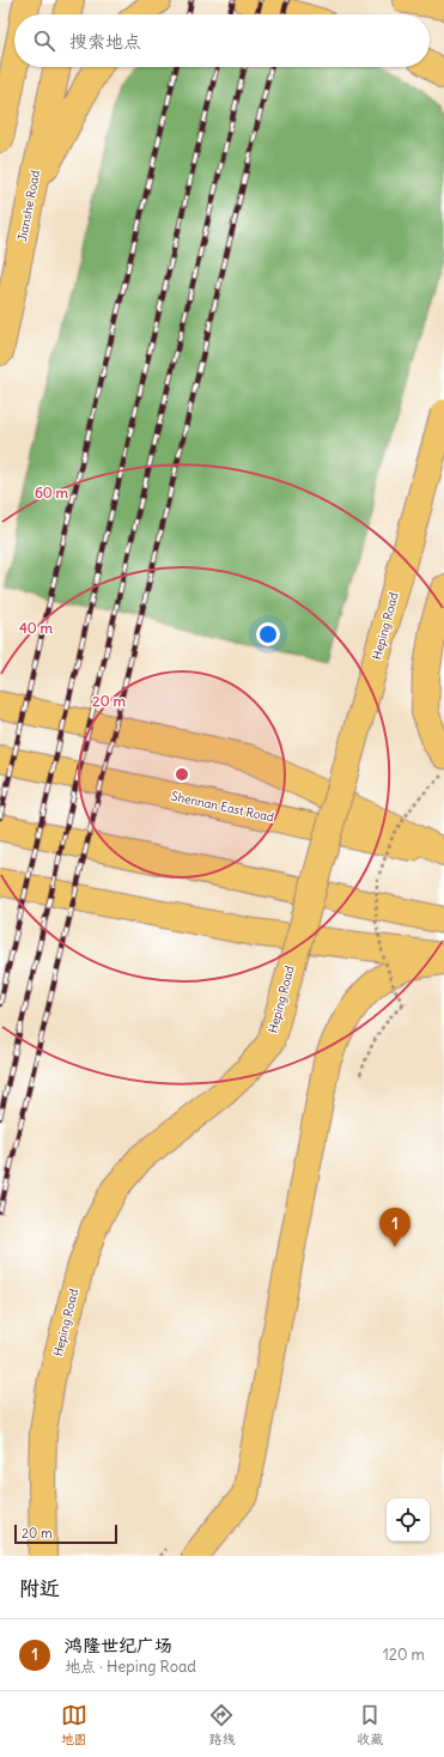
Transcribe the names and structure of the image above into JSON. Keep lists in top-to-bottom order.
{
  "streets": {
    "main road": ["Jianshe Road", "Heping Road", "Shennan East Road"]
  },
  "scale_bar": "20 m",
  "page": {
    "search": "搜索地点",
    "pins": "1",
    "scale": "20 m",
    "heading": "附近",
    "list": [
      {
        "mark": "1",
        "name": "鸿隆世纪广场",
        "note": "地点 · Heping Road",
        "value": "120 m"
      }
    ],
    "nav": ["地图", "路线", "收藏"]
  },
  "rings": ["60 m", "40 m", "20 m"]
}
